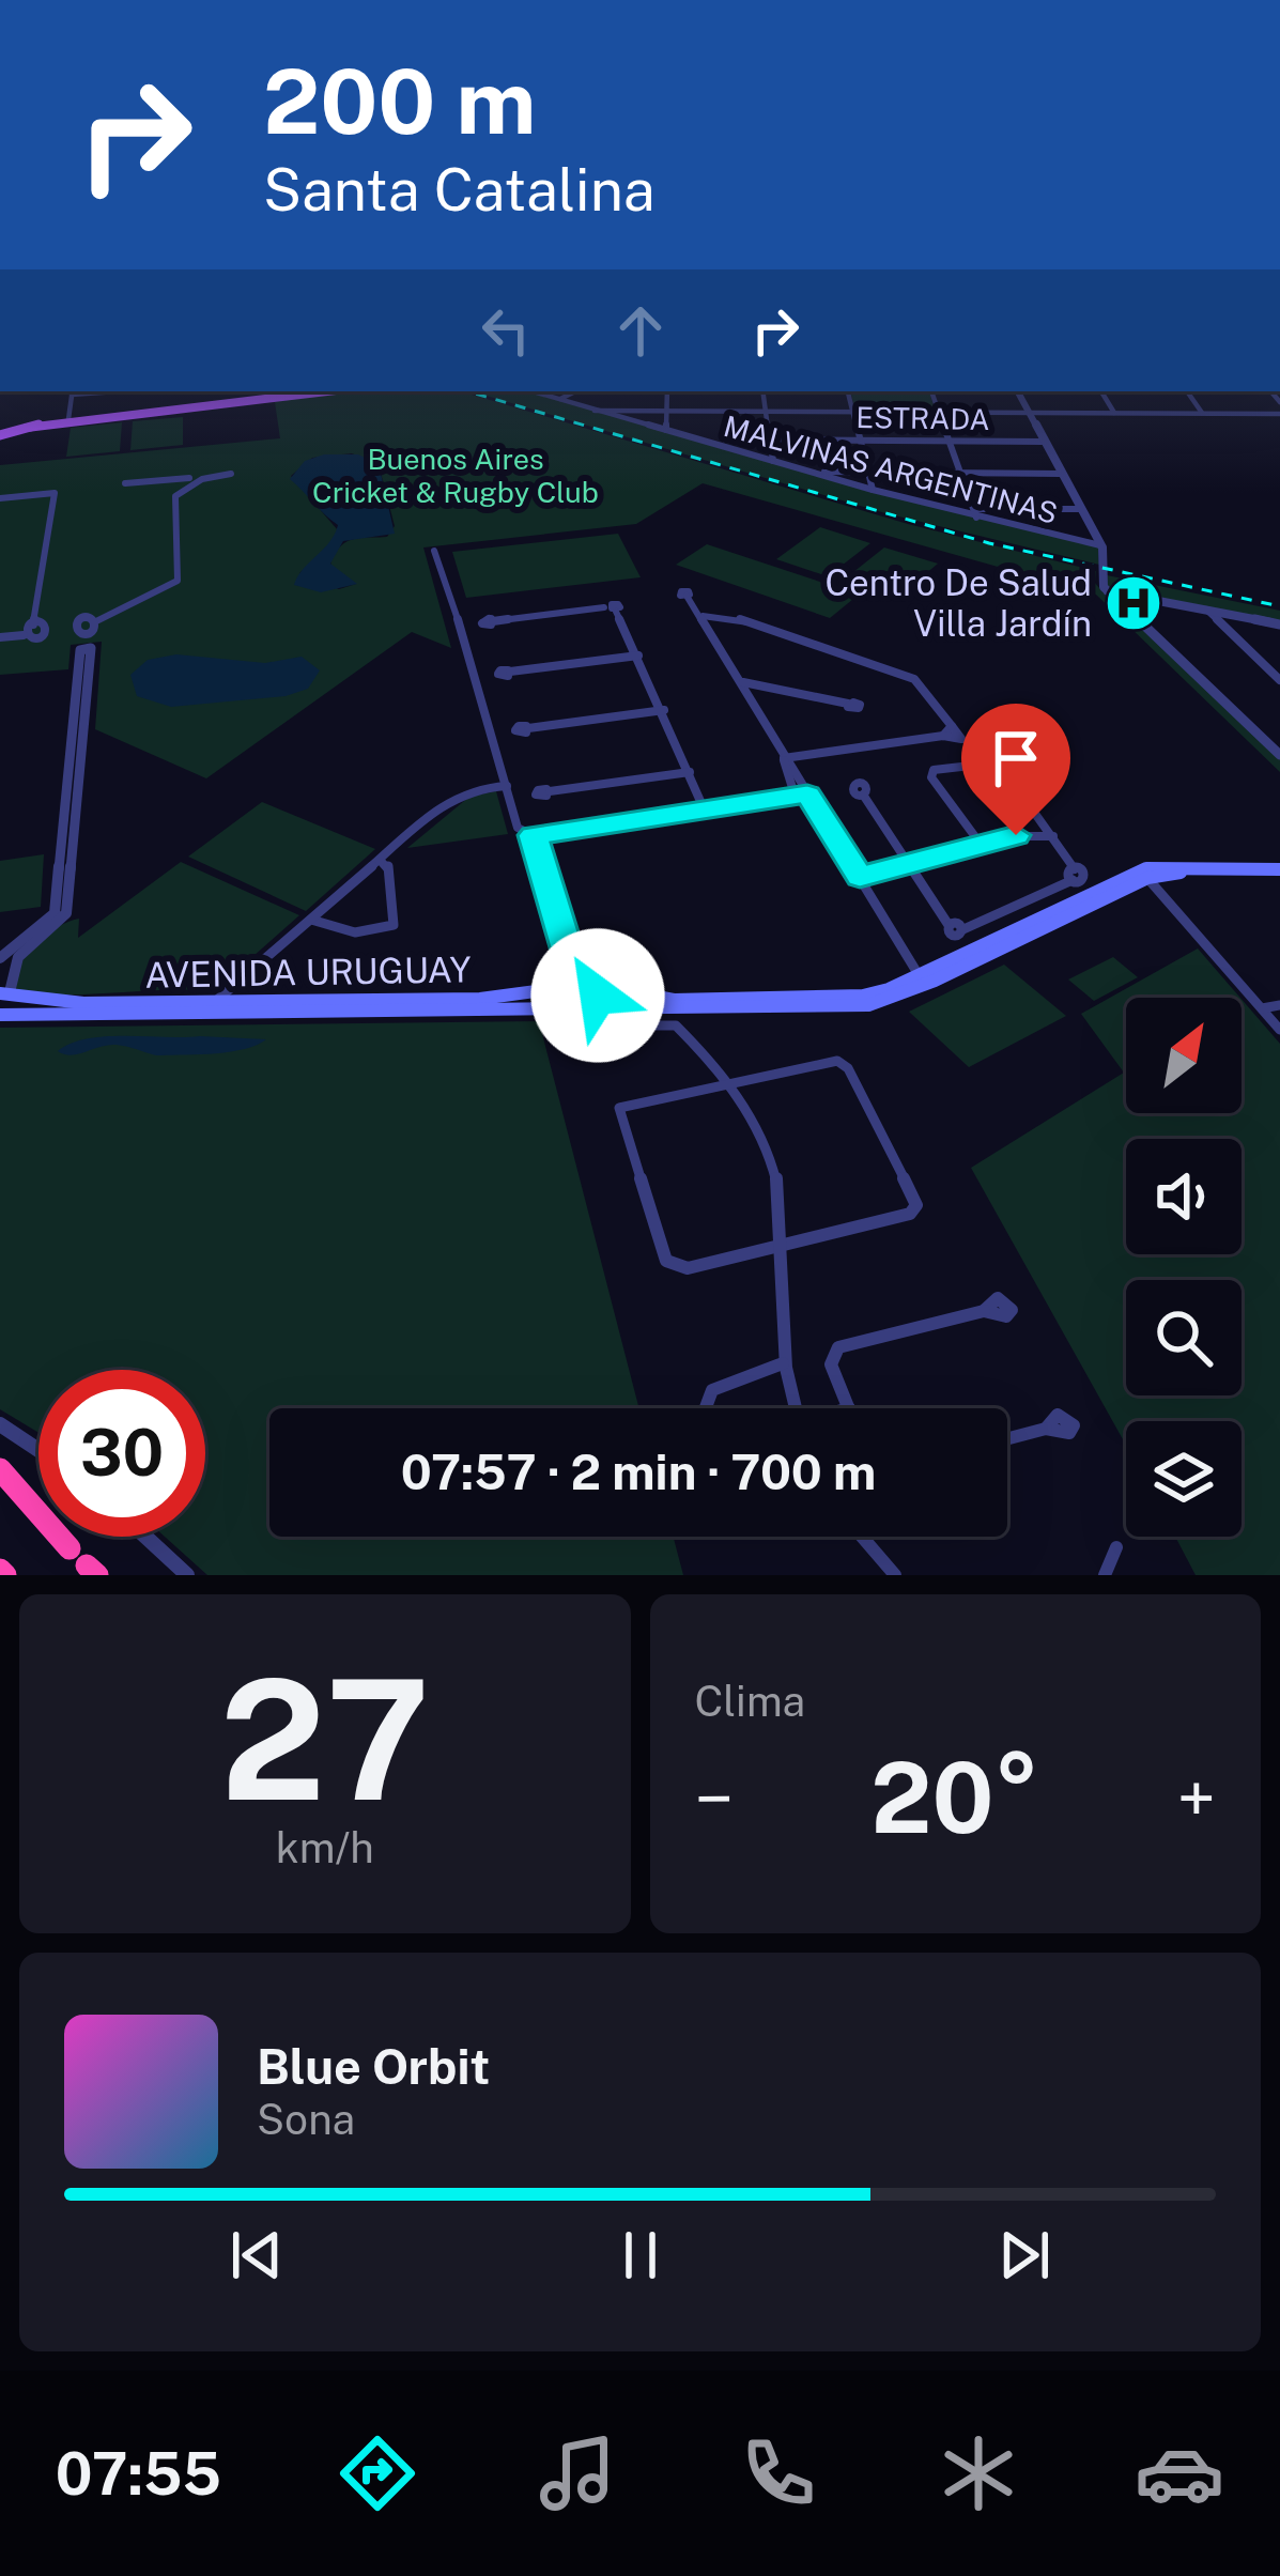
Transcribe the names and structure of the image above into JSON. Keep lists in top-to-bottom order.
{
  "streets": {
    "main road": ["AVENIDA URUGUAY"],
    "street": ["ESTRADA", "MALVINAS ARGENTINAS"]
  },
  "parks": ["Buenos Aires Cricket & Rugby Club"],
  "places": {
    "hospital": ["Centro De Salud Villa Jardín"]
  },
  "north": "top right",
  "page": {
    "turn": ["200 m", "Santa Catalina"],
    "limit": "30",
    "trip": "07:57 · 2 min · 700 m",
    "tile": [
      ["27", "km/h"],
      "Clima"
    ],
    "heat": ["−", "20°", "+"],
    "song": ["Blue Orbit", "Sona"],
    "tabs": "07:55"
  }
}
